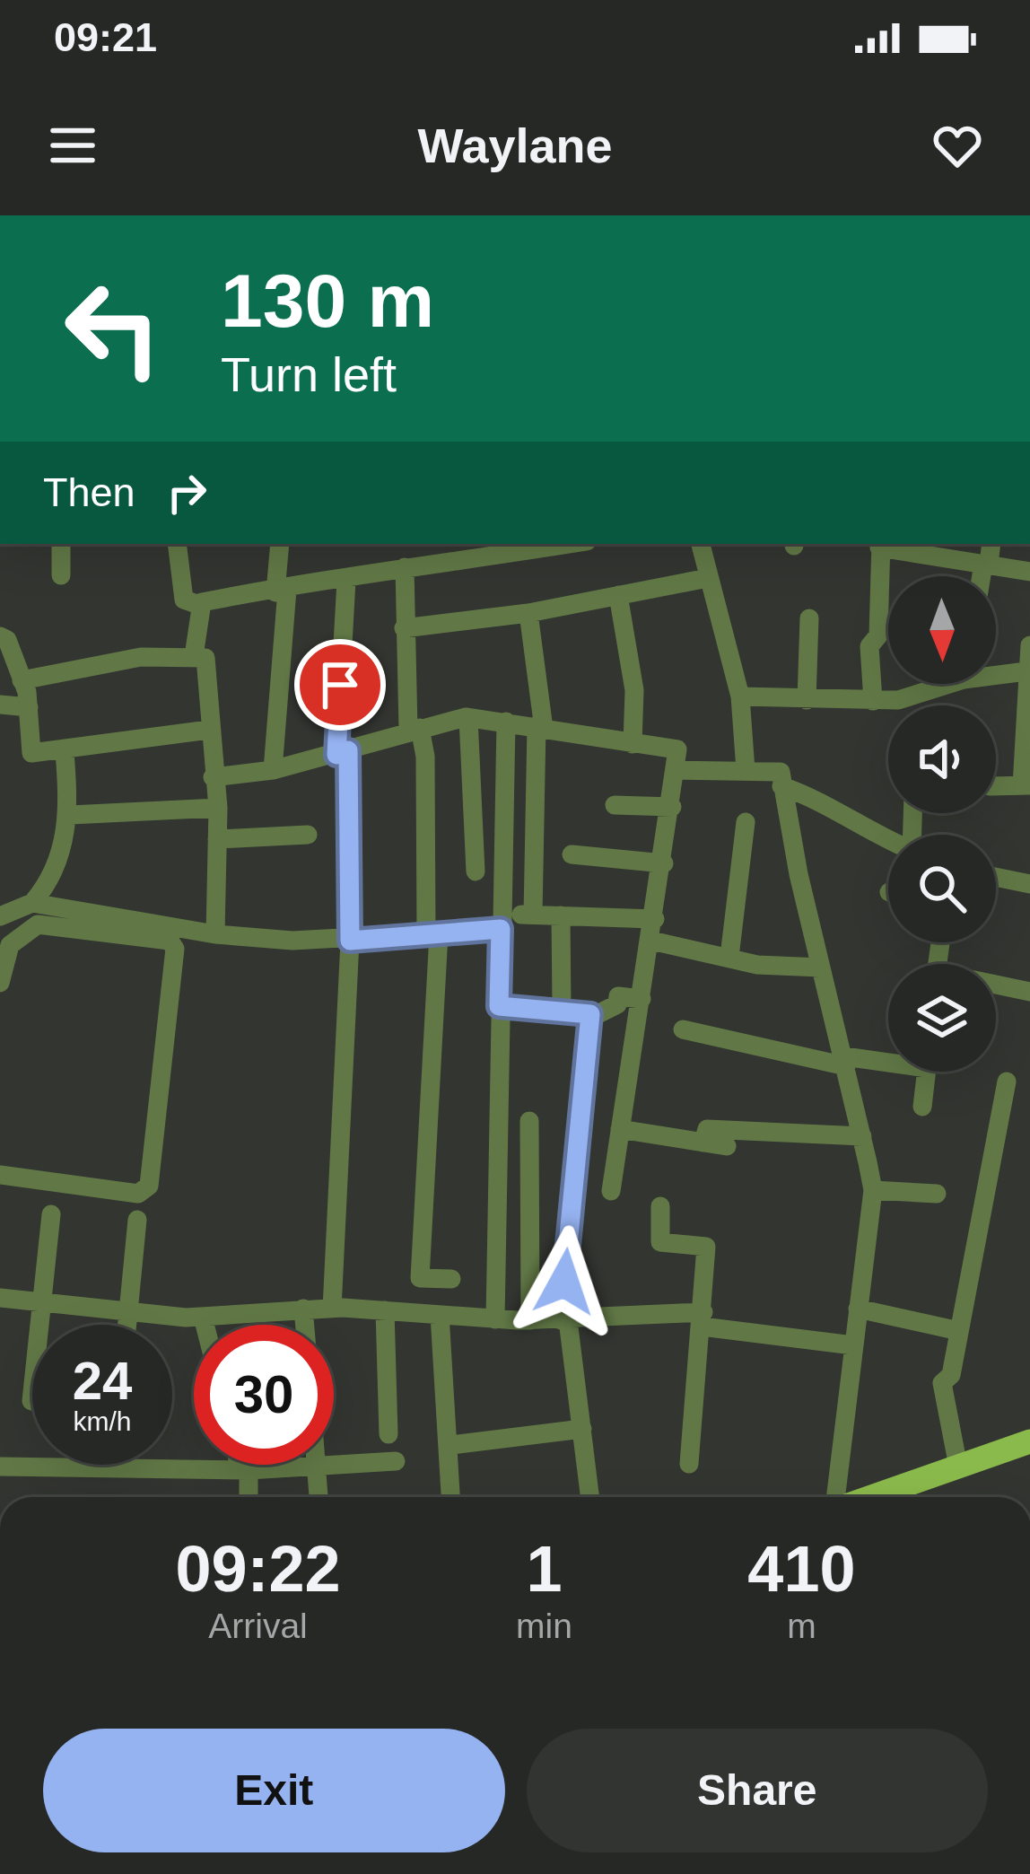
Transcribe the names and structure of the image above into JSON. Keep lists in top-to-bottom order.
{
  "north": "bottom",
  "page": {
    "status": "09:21",
    "header": "Waylane",
    "turn": ["130 m", "Turn left"],
    "then": "Then",
    "speed": "24 km/h",
    "limit": "30",
    "eta": [
      "09:22",
      "Arrival",
      "1",
      "min",
      "410",
      "m"
    ],
    "buttons": ["Exit", "Share"]
  }
}
